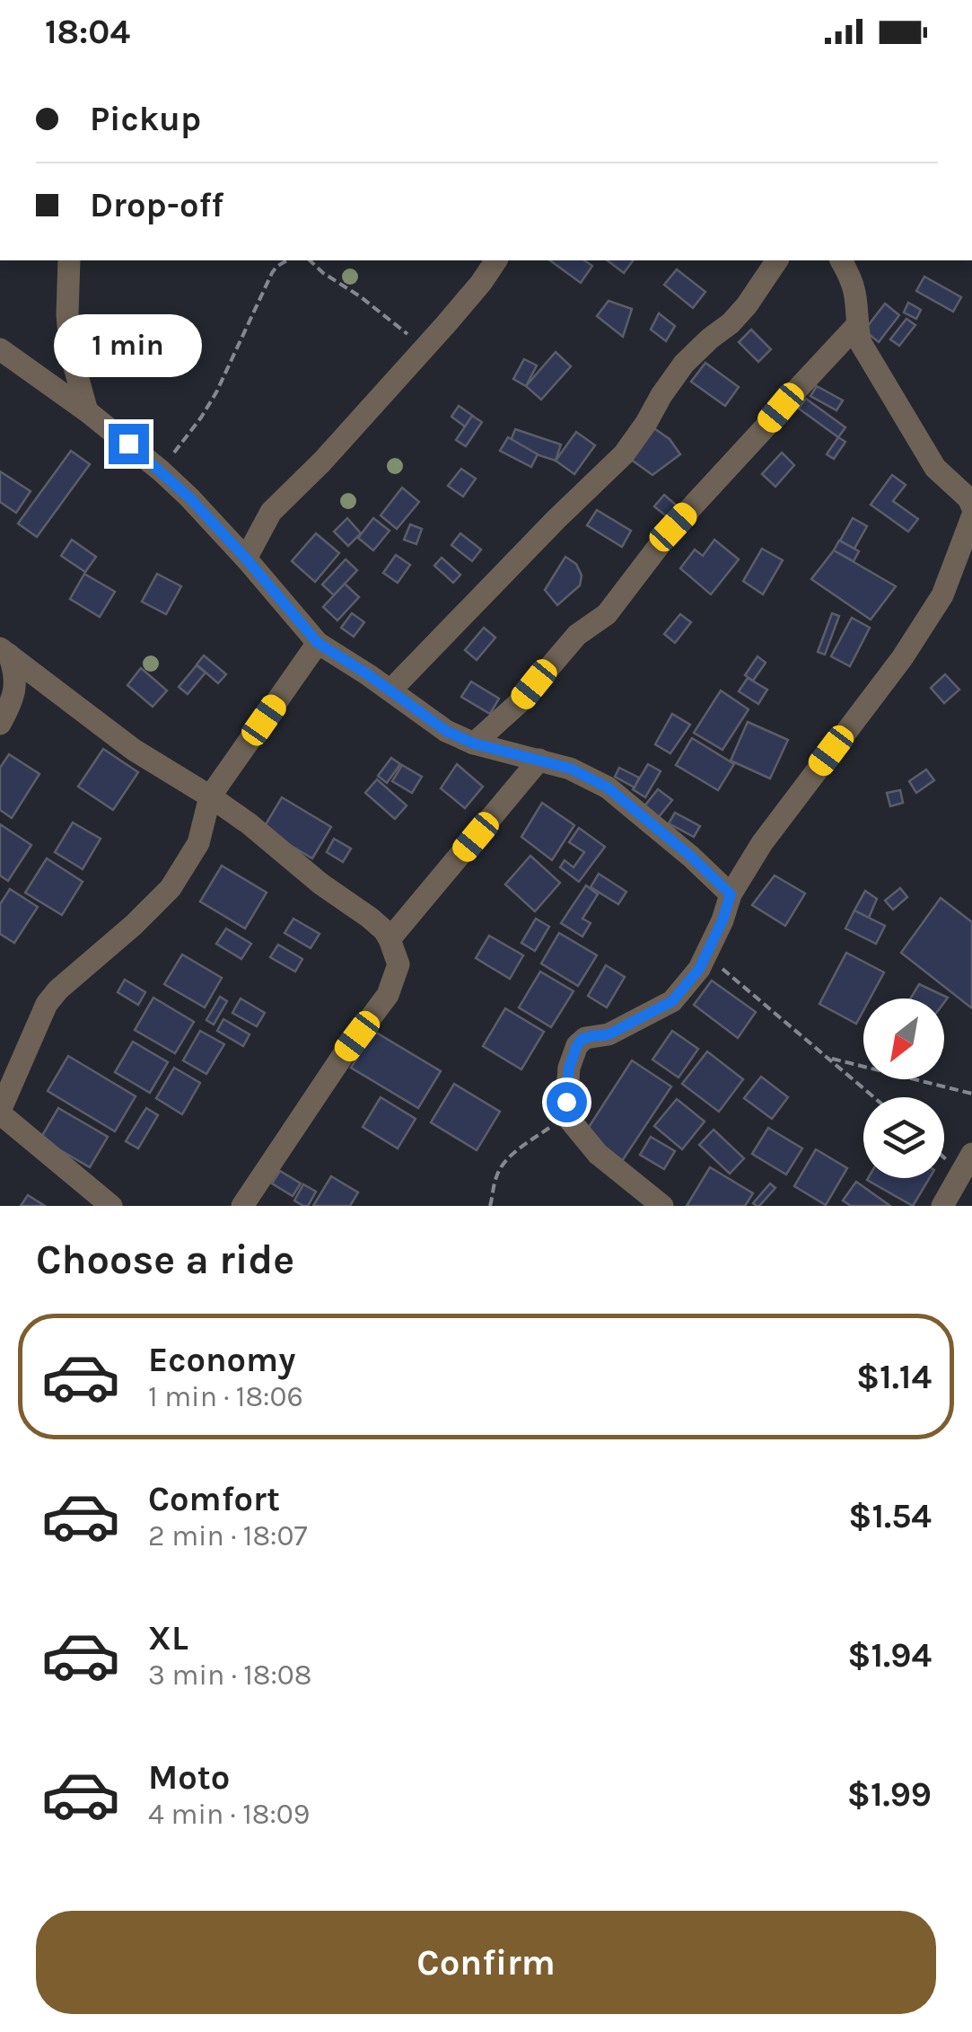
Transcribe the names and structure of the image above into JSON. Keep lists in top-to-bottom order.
{
  "north": "bottom left",
  "page": {
    "status": "18:04",
    "banner": ["Pickup", "Drop-off"],
    "bubble": "1 min",
    "heading": "Choose a ride",
    "list": [
      {
        "name": "Economy",
        "note": "1 min · 18:06",
        "value": "$1.14"
      },
      {
        "name": "Comfort",
        "note": "2 min · 18:07",
        "value": "$1.54"
      },
      {
        "name": "XL",
        "note": "3 min · 18:08",
        "value": "$1.94"
      },
      {
        "name": "Moto",
        "note": "4 min · 18:09",
        "value": "$1.99"
      }
    ],
    "buttons": "Confirm"
  }
}
